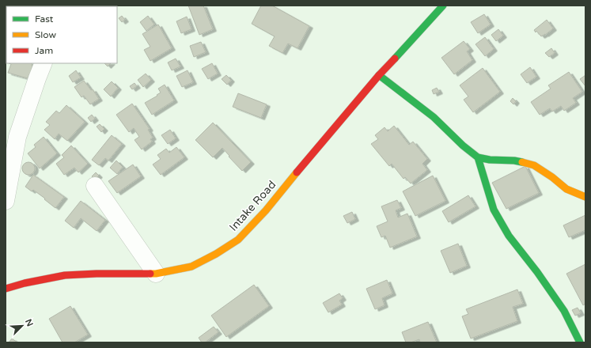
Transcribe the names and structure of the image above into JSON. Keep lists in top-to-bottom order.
{
  "streets": {
    "street": ["Intake Road"]
  },
  "legend": ["Fast", "Slow", "Jam"],
  "north": "top right"
}
